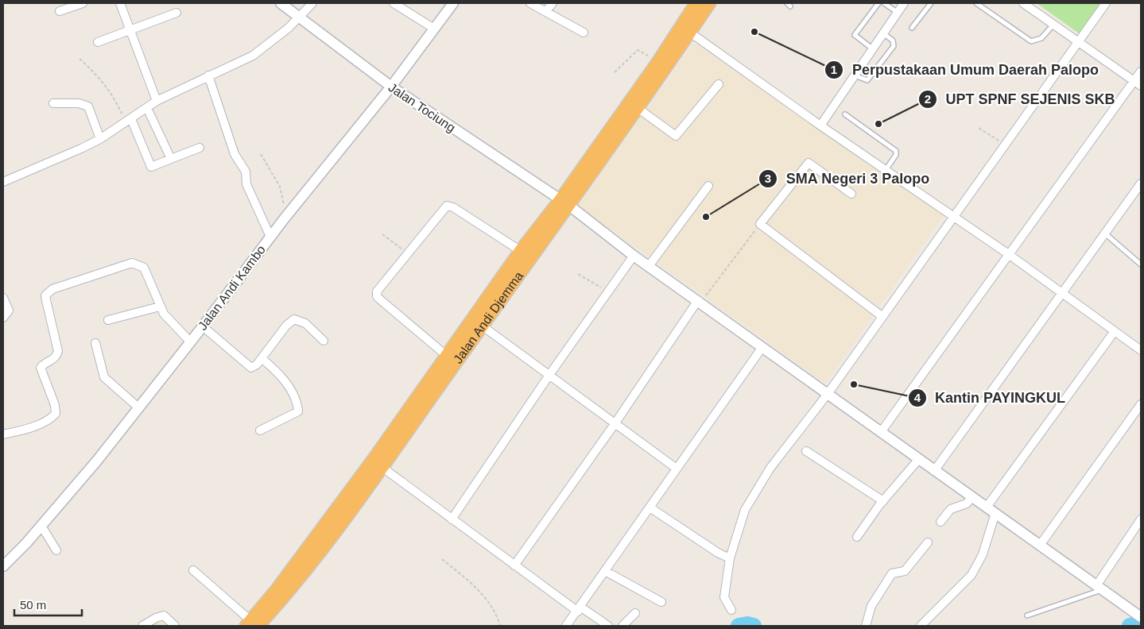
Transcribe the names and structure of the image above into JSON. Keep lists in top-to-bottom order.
{
  "streets": {
    "highway": ["Jalan Andi Djemma"],
    "street": ["Jalan Tociung", "Jalan Andi Kambo"]
  },
  "crossings": [
    ["Jalan Tociung", "Jalan Andi Kambo"],
    ["Jalan Tociung", "Jalan Andi Djemma"]
  ],
  "places": [
    "Perpustakaan Umum Daerah Palopo",
    "UPT SPNF SEJENIS SKB",
    "SMA Negeri 3 Palopo",
    "Kantin PAYINGKUL"
  ],
  "scale_bar": "50 m"
}
